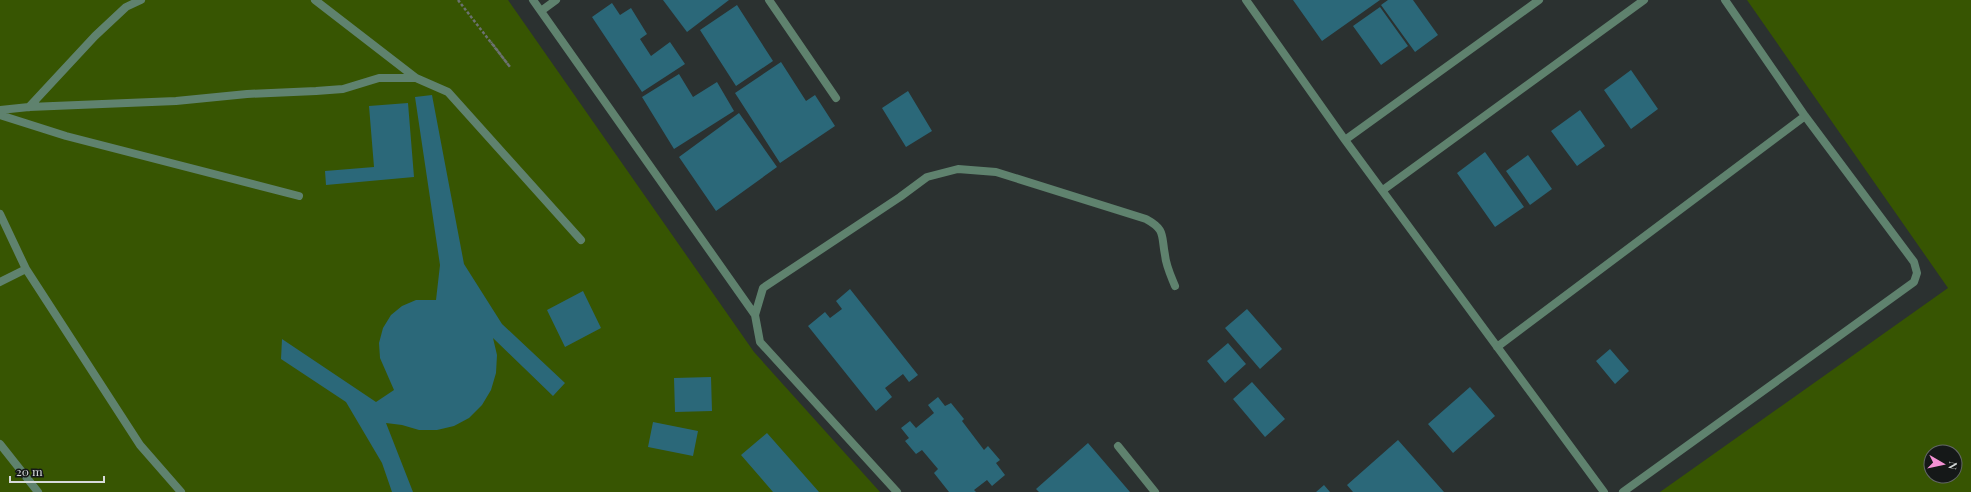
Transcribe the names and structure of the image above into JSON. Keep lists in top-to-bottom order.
{
  "scale_bar": "20 m",
  "north": "right"
}
